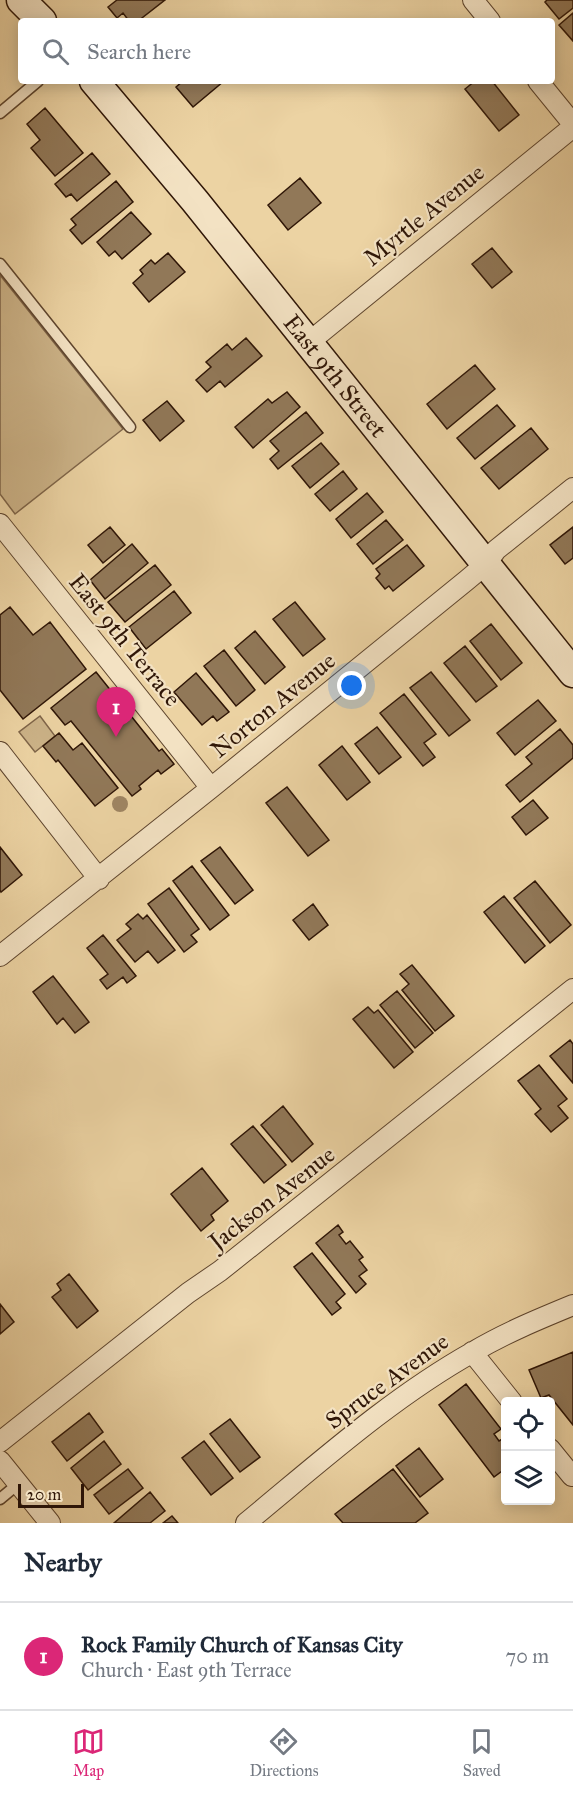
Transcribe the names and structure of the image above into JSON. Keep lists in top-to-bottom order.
{
  "streets": {
    "main road": ["East 9th Street"],
    "street": [
      "Myrtle Avenue",
      "East 9th Terrace",
      "Norton Avenue",
      "Jackson Avenue",
      "Spruce Avenue"
    ]
  },
  "crossings": [
    ["Myrtle Avenue", "East 9th Street"],
    ["East 9th Street", "Norton Avenue"],
    ["East 9th Terrace", "Norton Avenue"]
  ],
  "scale_bar": "20 m",
  "page": {
    "search": "Search here",
    "pins": "1",
    "scale": "20 m",
    "heading": "Nearby",
    "list": [
      {
        "mark": "1",
        "name": "Rock Family Church of Kansas City",
        "note": "Church · East 9th Terrace",
        "value": "70 m"
      }
    ],
    "nav": ["Map", "Directions", "Saved"]
  }
}
